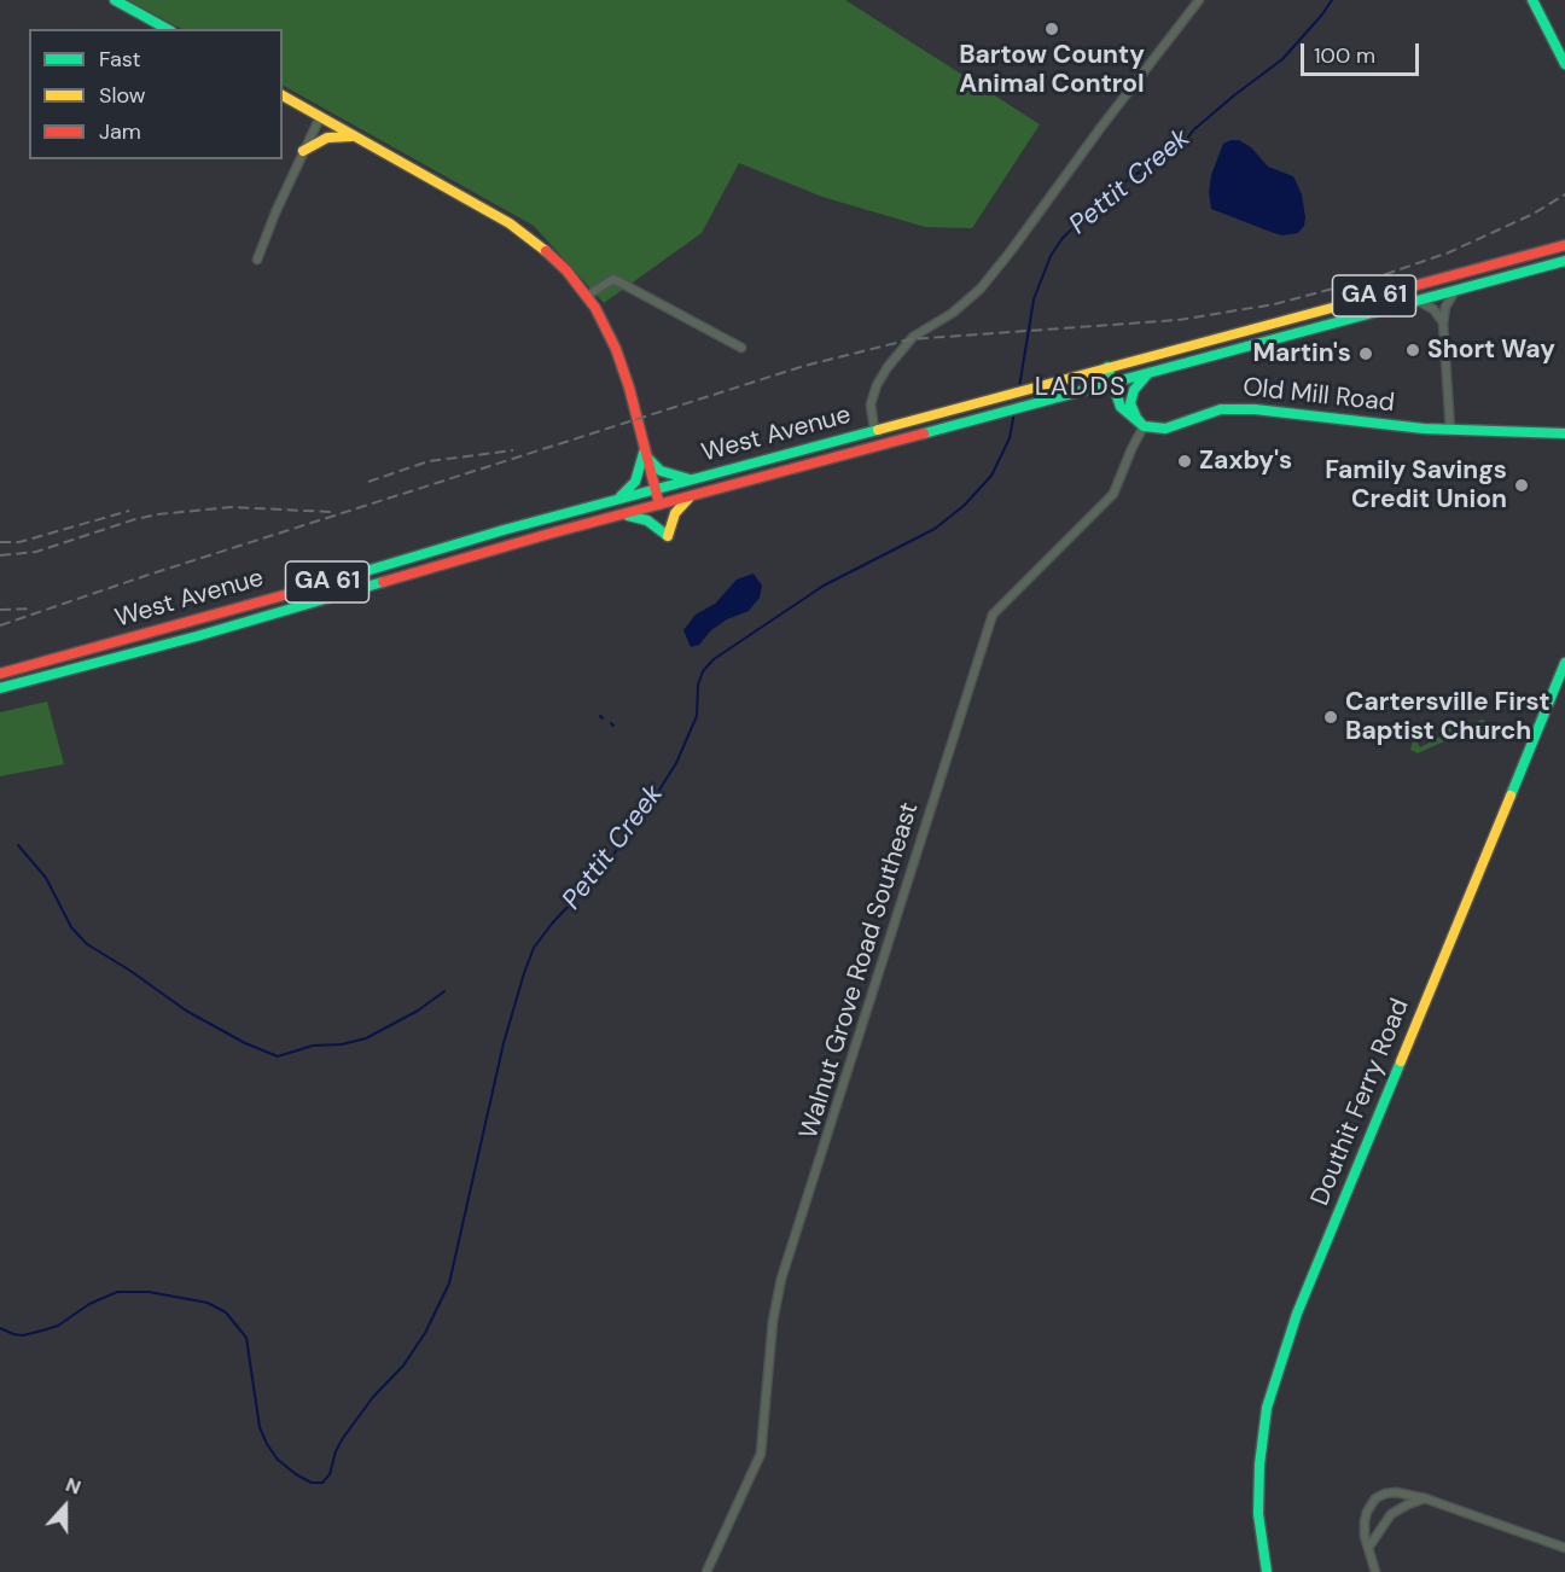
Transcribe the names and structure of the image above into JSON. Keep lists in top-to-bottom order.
{
  "streets": {
    "main road": [
      "GA 61",
      "Old Mill Road",
      "West Avenue",
      "Douthit Ferry Road"
    ],
    "street": ["Walnut Grove Road Southeast"]
  },
  "crossings": [
    ["Old Mill Road", "Walnut Grove Road Southeast"]
  ],
  "districts": ["LADDS"],
  "water": ["Pettit Creek"],
  "places": [
    "Bartow County Animal Control",
    "Short Way",
    "Martin's",
    "Zaxby's",
    "Family Savings Credit Union",
    "Cartersville First Baptist Church"
  ],
  "legend": ["Fast", "Slow", "Jam"],
  "scale_bar": "100 m",
  "north": "top"
}
